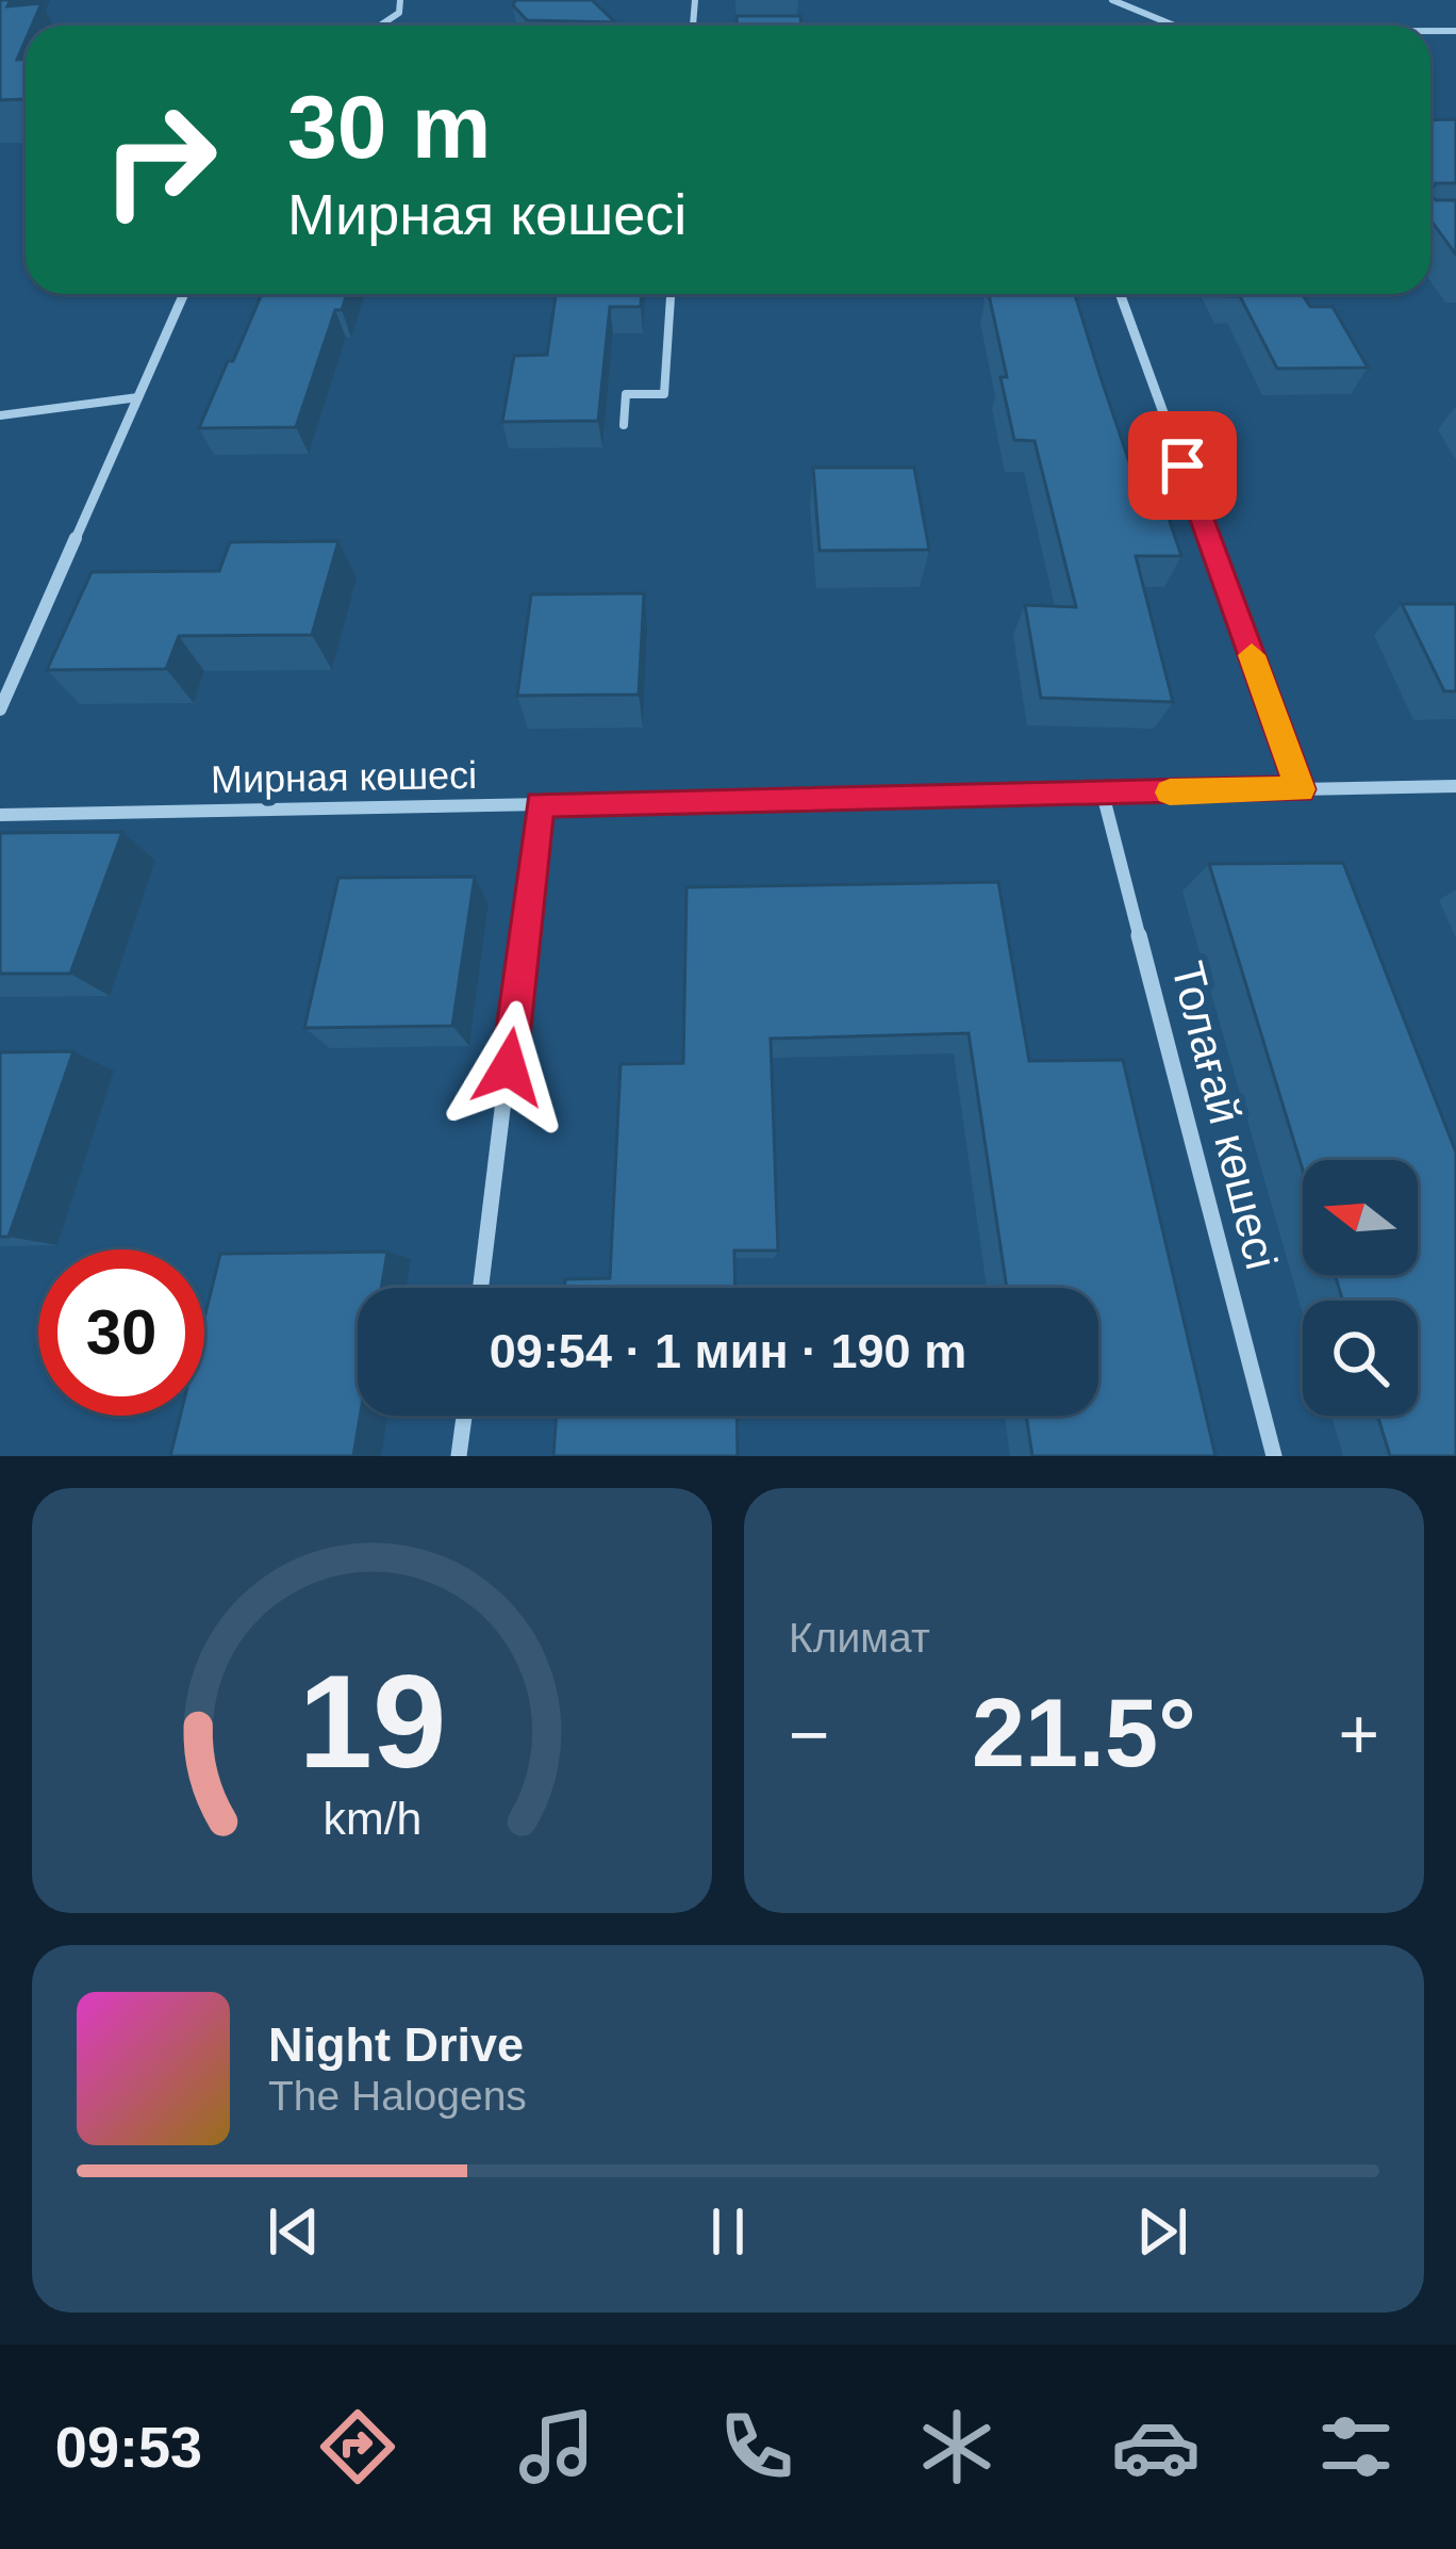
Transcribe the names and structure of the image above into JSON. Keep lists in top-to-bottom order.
{
  "streets": {
    "street": ["Мирная көшесі", "Толағай көшесі"]
  },
  "crossings": [
    ["Мирная көшесі", "Толағай көшесі"]
  ],
  "north": "left",
  "page": {
    "turn": ["30 m", "Мирная көшесі"],
    "limit": "30",
    "trip": "09:54 · 1 мин · 190 m",
    "tile": "Климат",
    "heat": ["−", "21.5°", "+"],
    "song": ["Night Drive", "The Halogens"],
    "tabs": "09:53",
    "gauge": ["19", "km/h"]
  }
}
